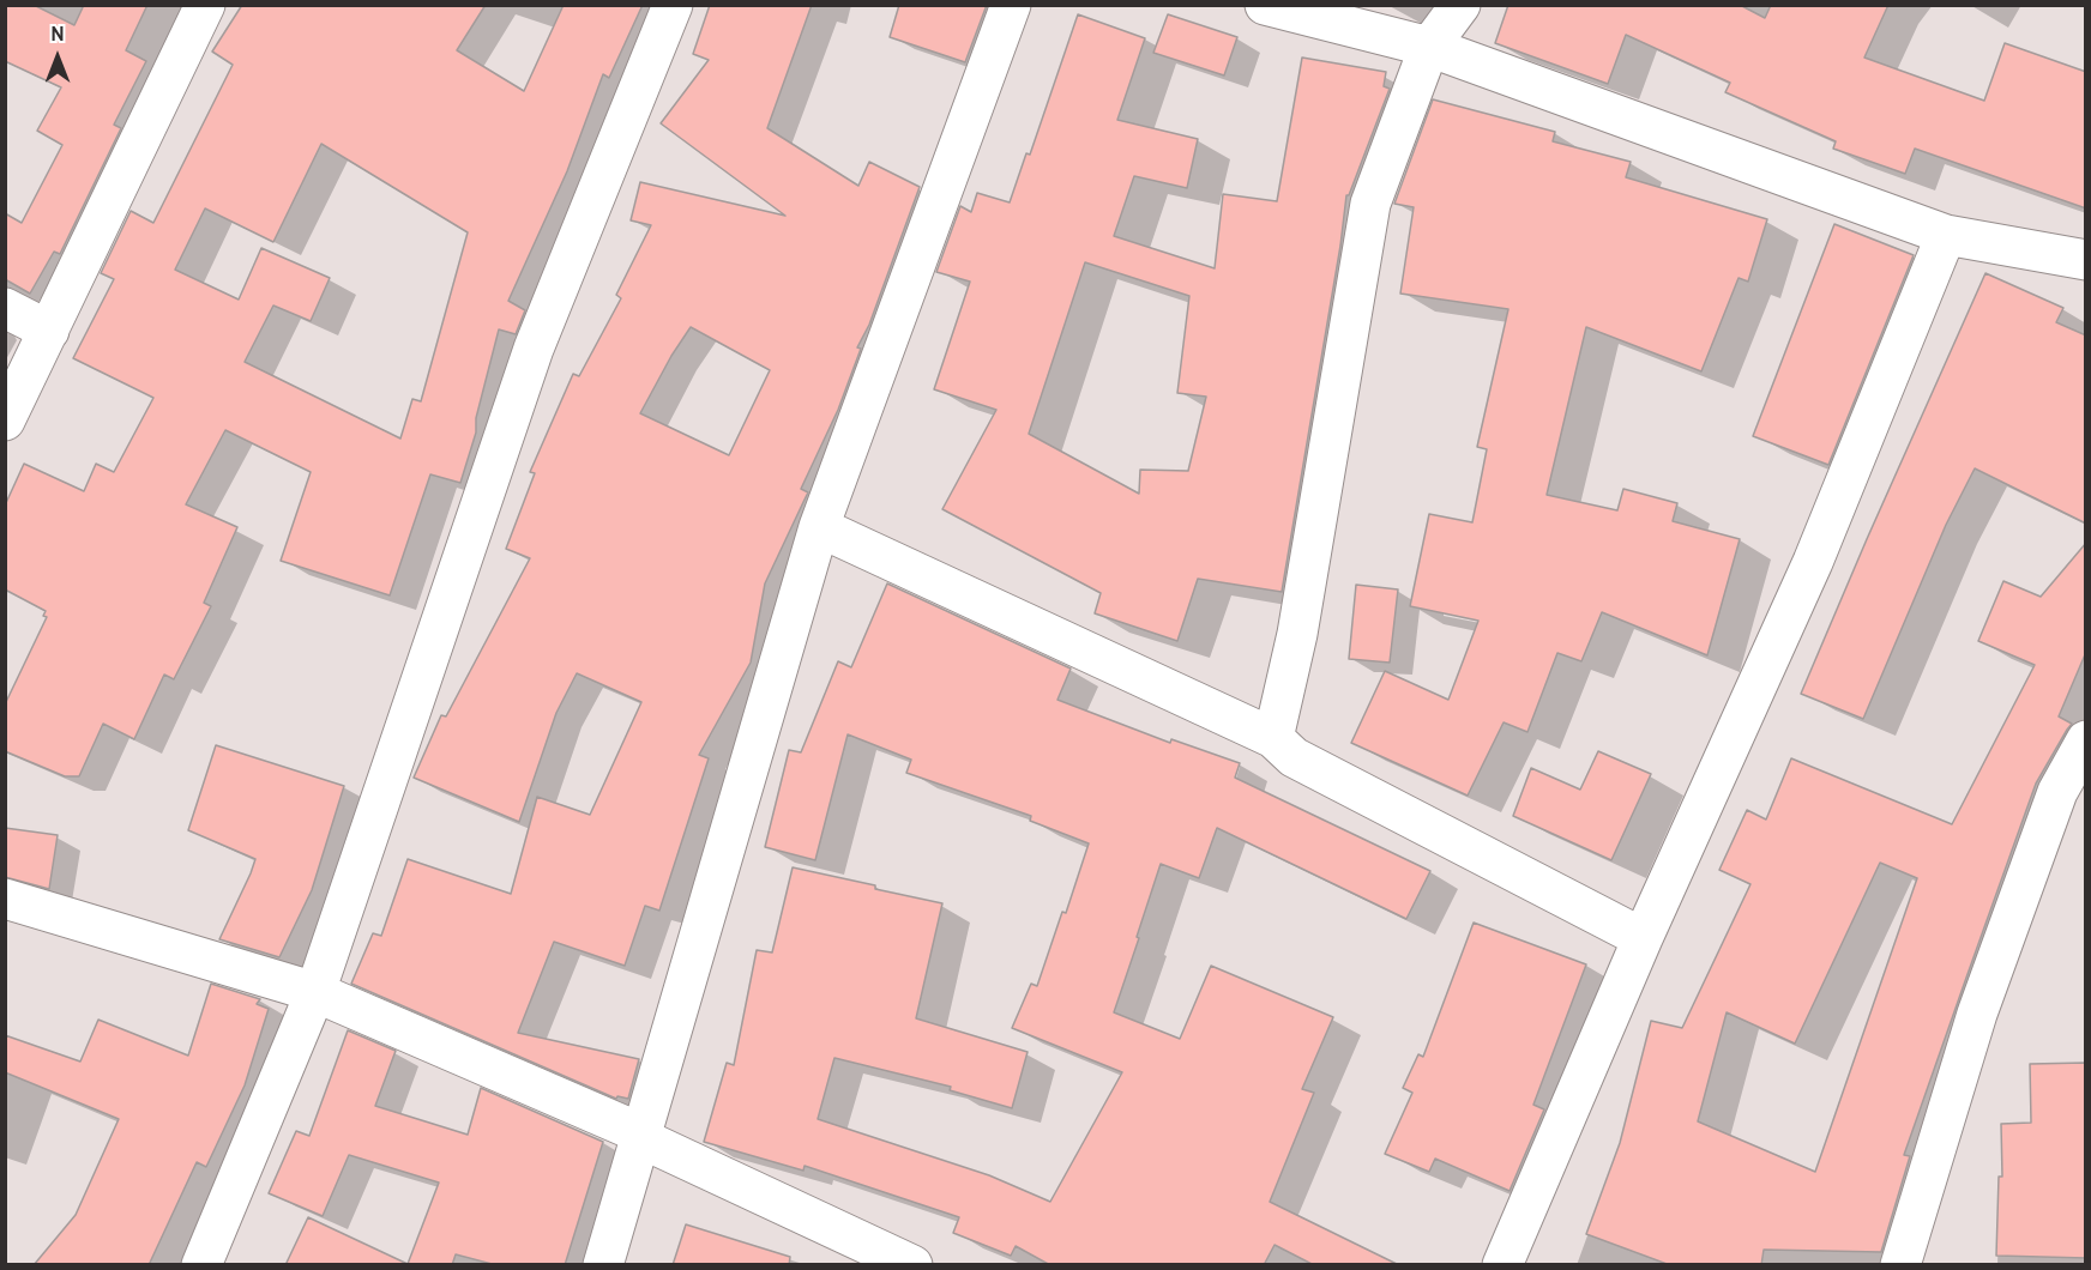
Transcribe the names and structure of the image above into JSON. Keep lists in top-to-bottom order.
{
  "north": "top"
}
